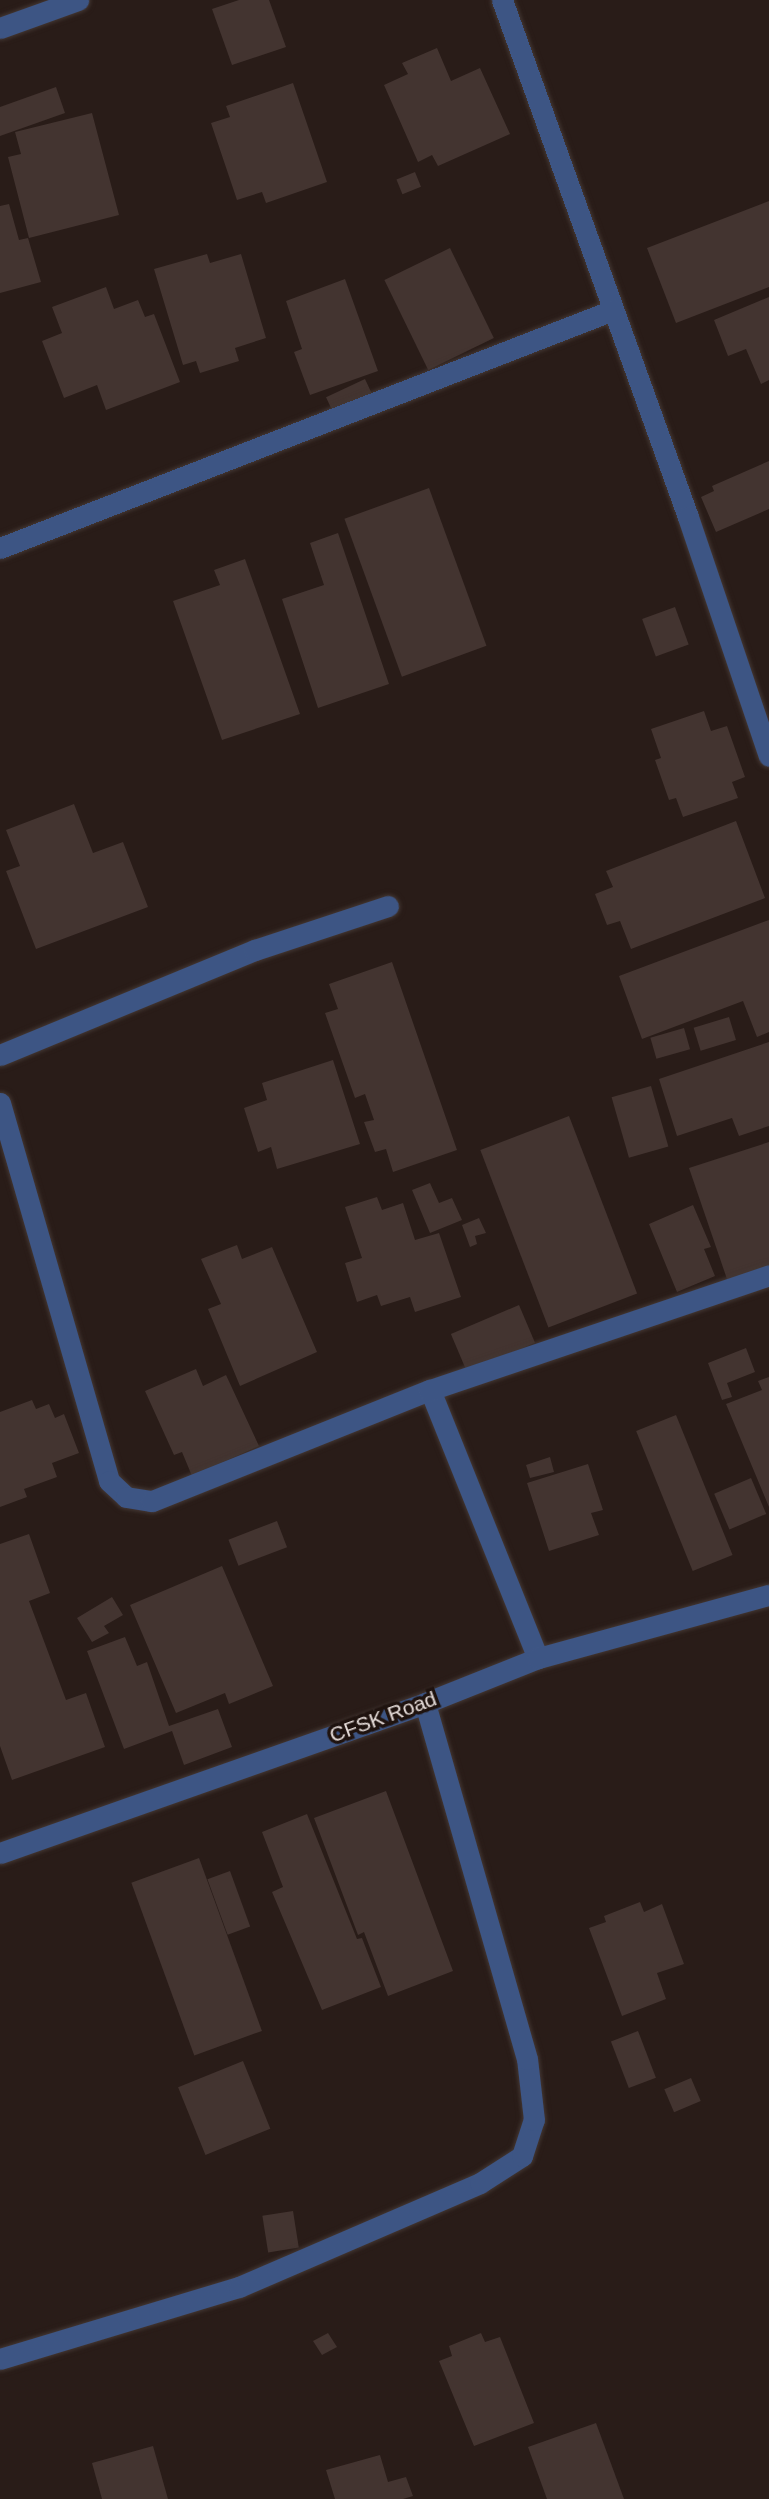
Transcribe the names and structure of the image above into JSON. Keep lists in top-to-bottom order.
{
  "streets": {
    "street": ["CFSK Road"]
  }
}
